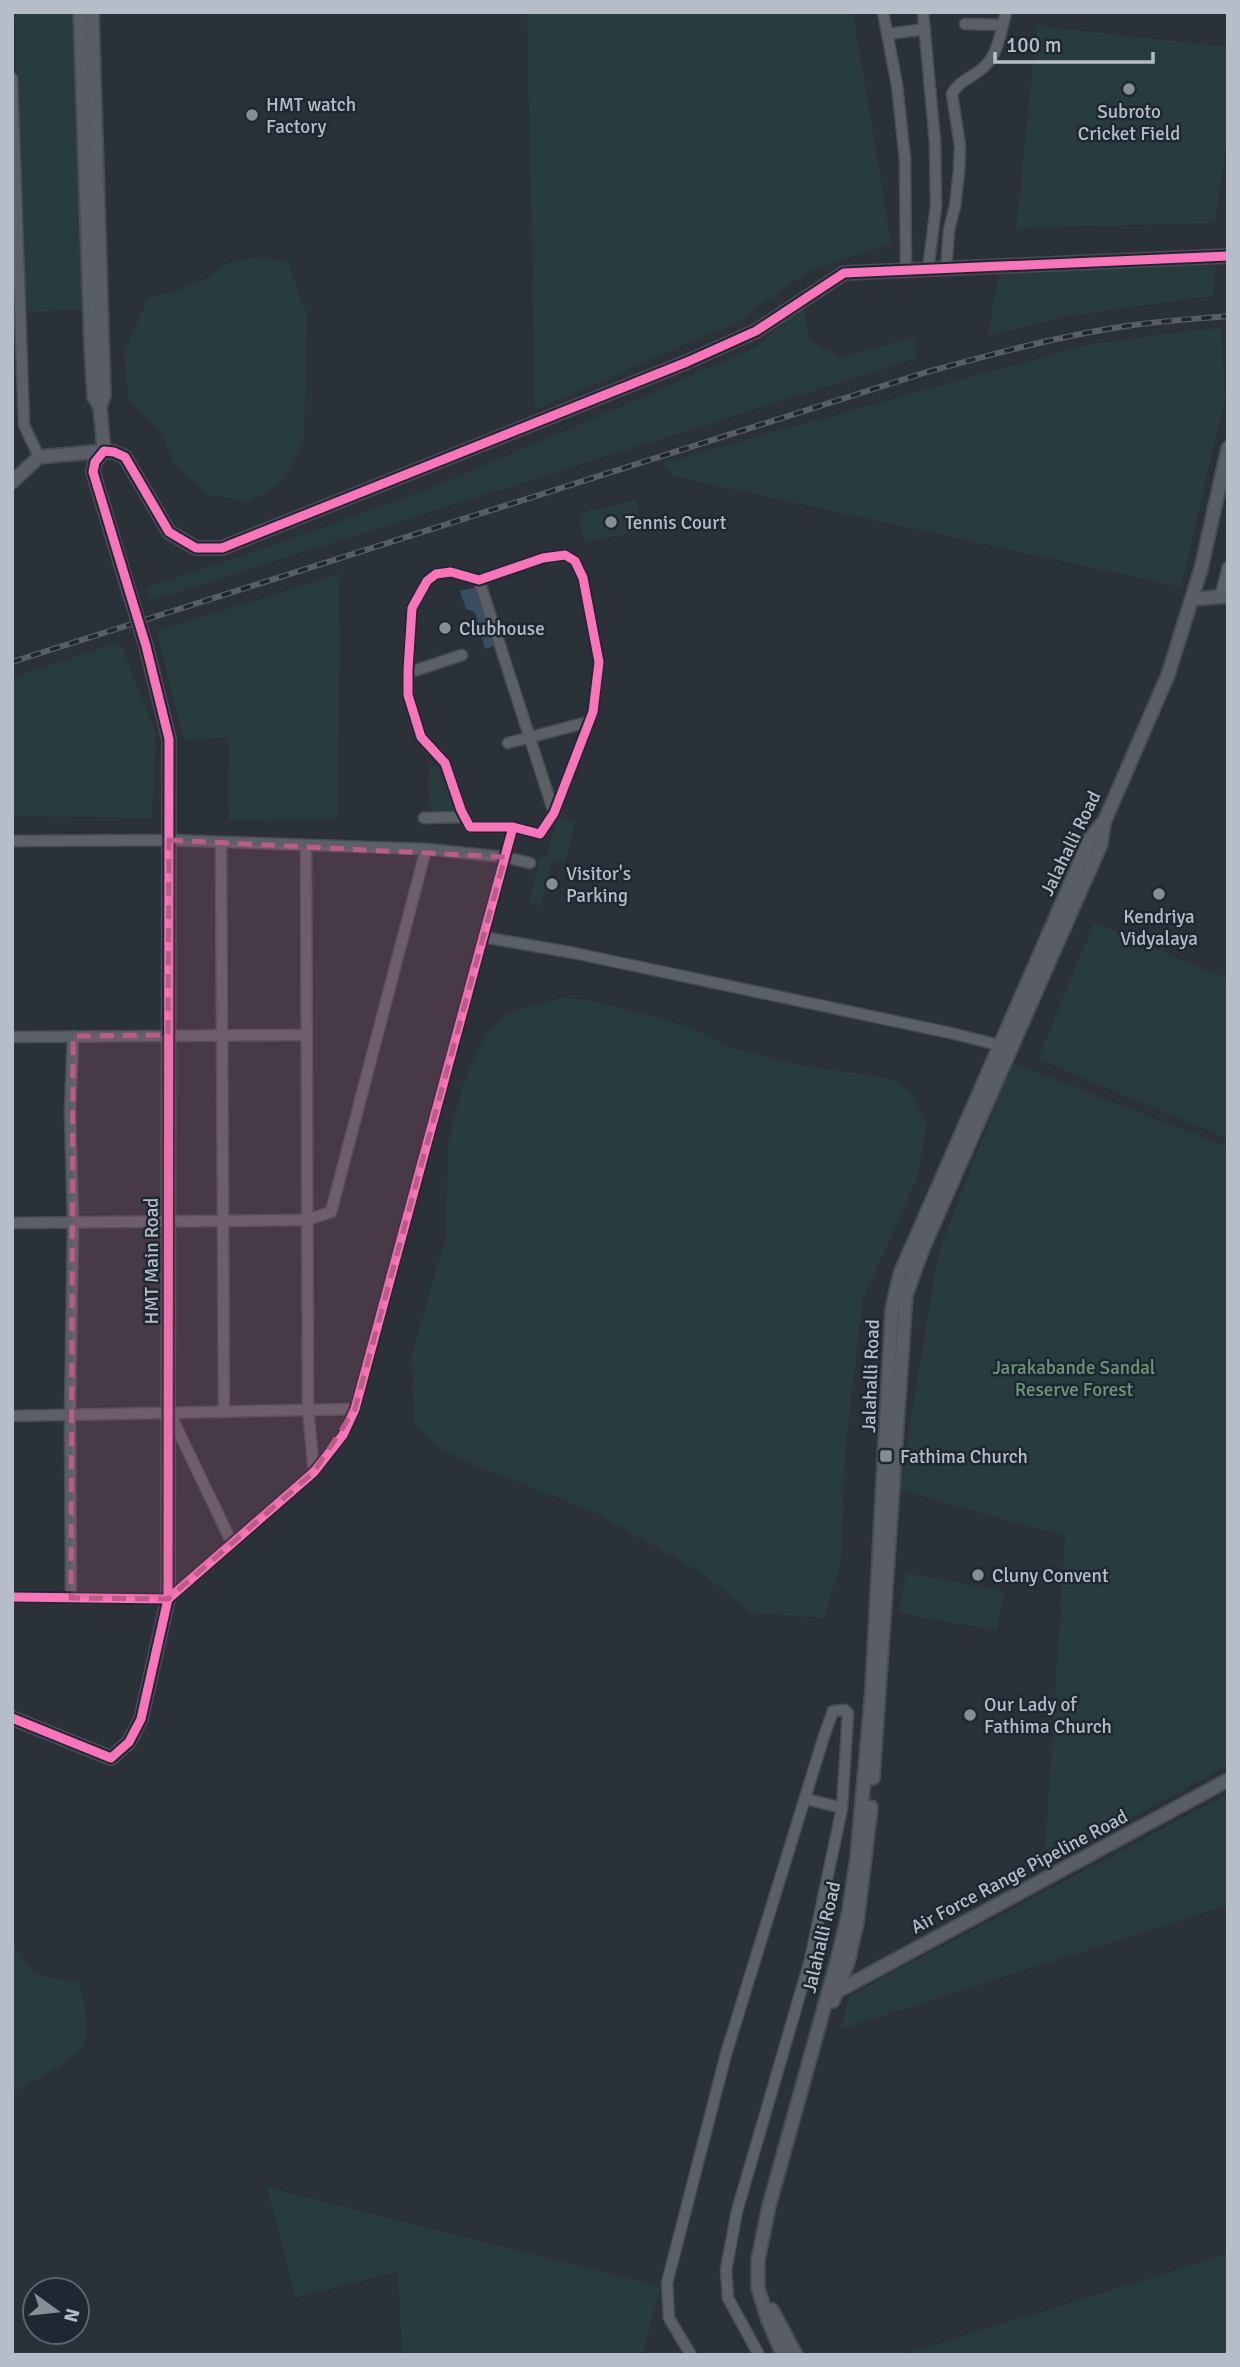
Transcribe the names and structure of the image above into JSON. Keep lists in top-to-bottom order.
{
  "streets": {
    "street": ["Jalahalli Road", "HMT Main Road", "Air Force Range Pipeline Road"]
  },
  "crossings": [
    ["Jalahalli Road", "Air Force Range Pipeline Road"]
  ],
  "parks": ["Jarakabande Sandal Reserve Forest"],
  "places": {
    "other": [
      "Subroto Cricket Field",
      "HMT watch Factory",
      "Tennis Court",
      "Clubhouse",
      "Visitor's Parking",
      "Kendriya Vidyalaya",
      "Cluny Convent",
      "Our Lady of Fathima Church"
    ],
    "transit": ["Fathima Church"]
  },
  "scale_bar": "100 m",
  "north": "right"
}
